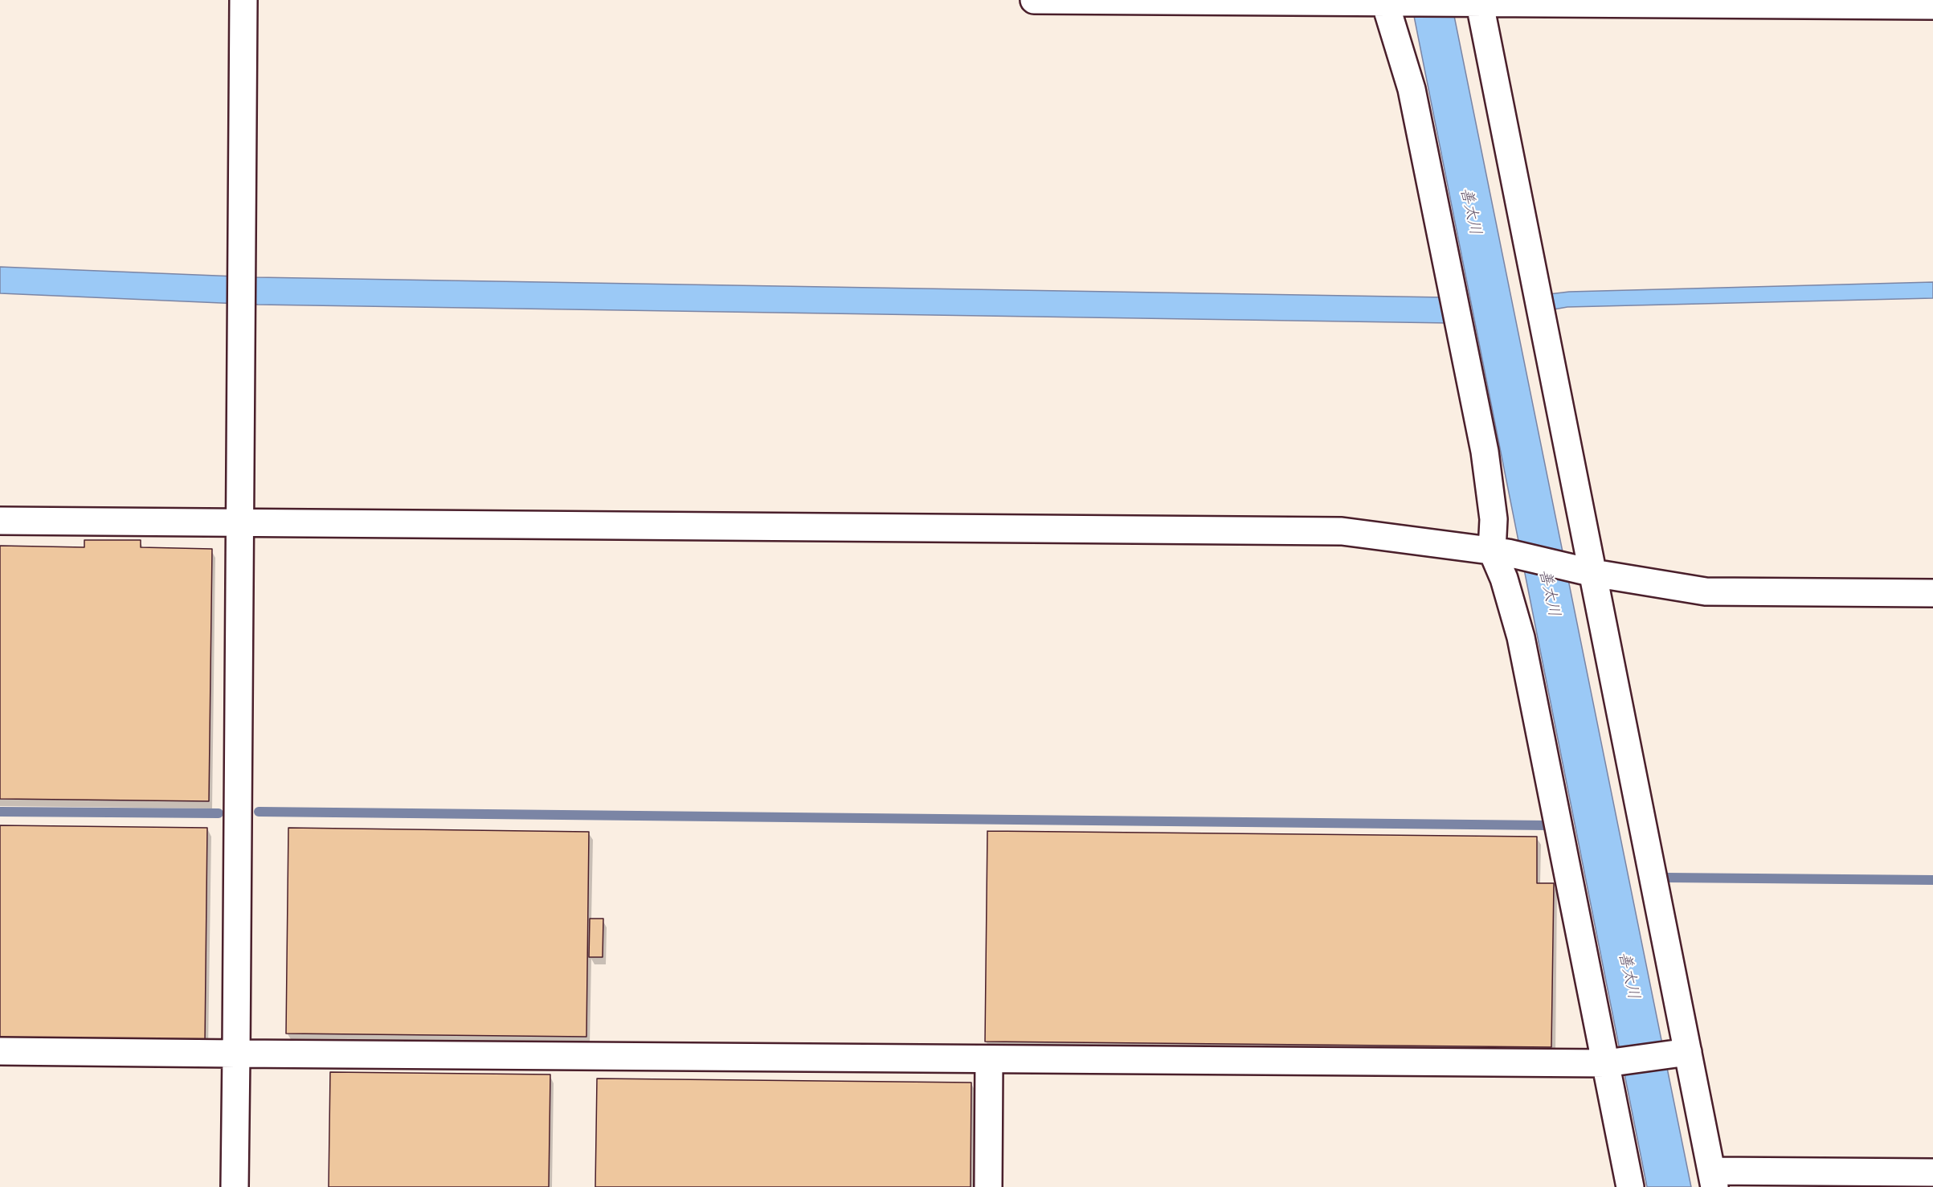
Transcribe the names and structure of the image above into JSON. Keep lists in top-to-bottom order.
{
  "water": ["善太川"]
}
